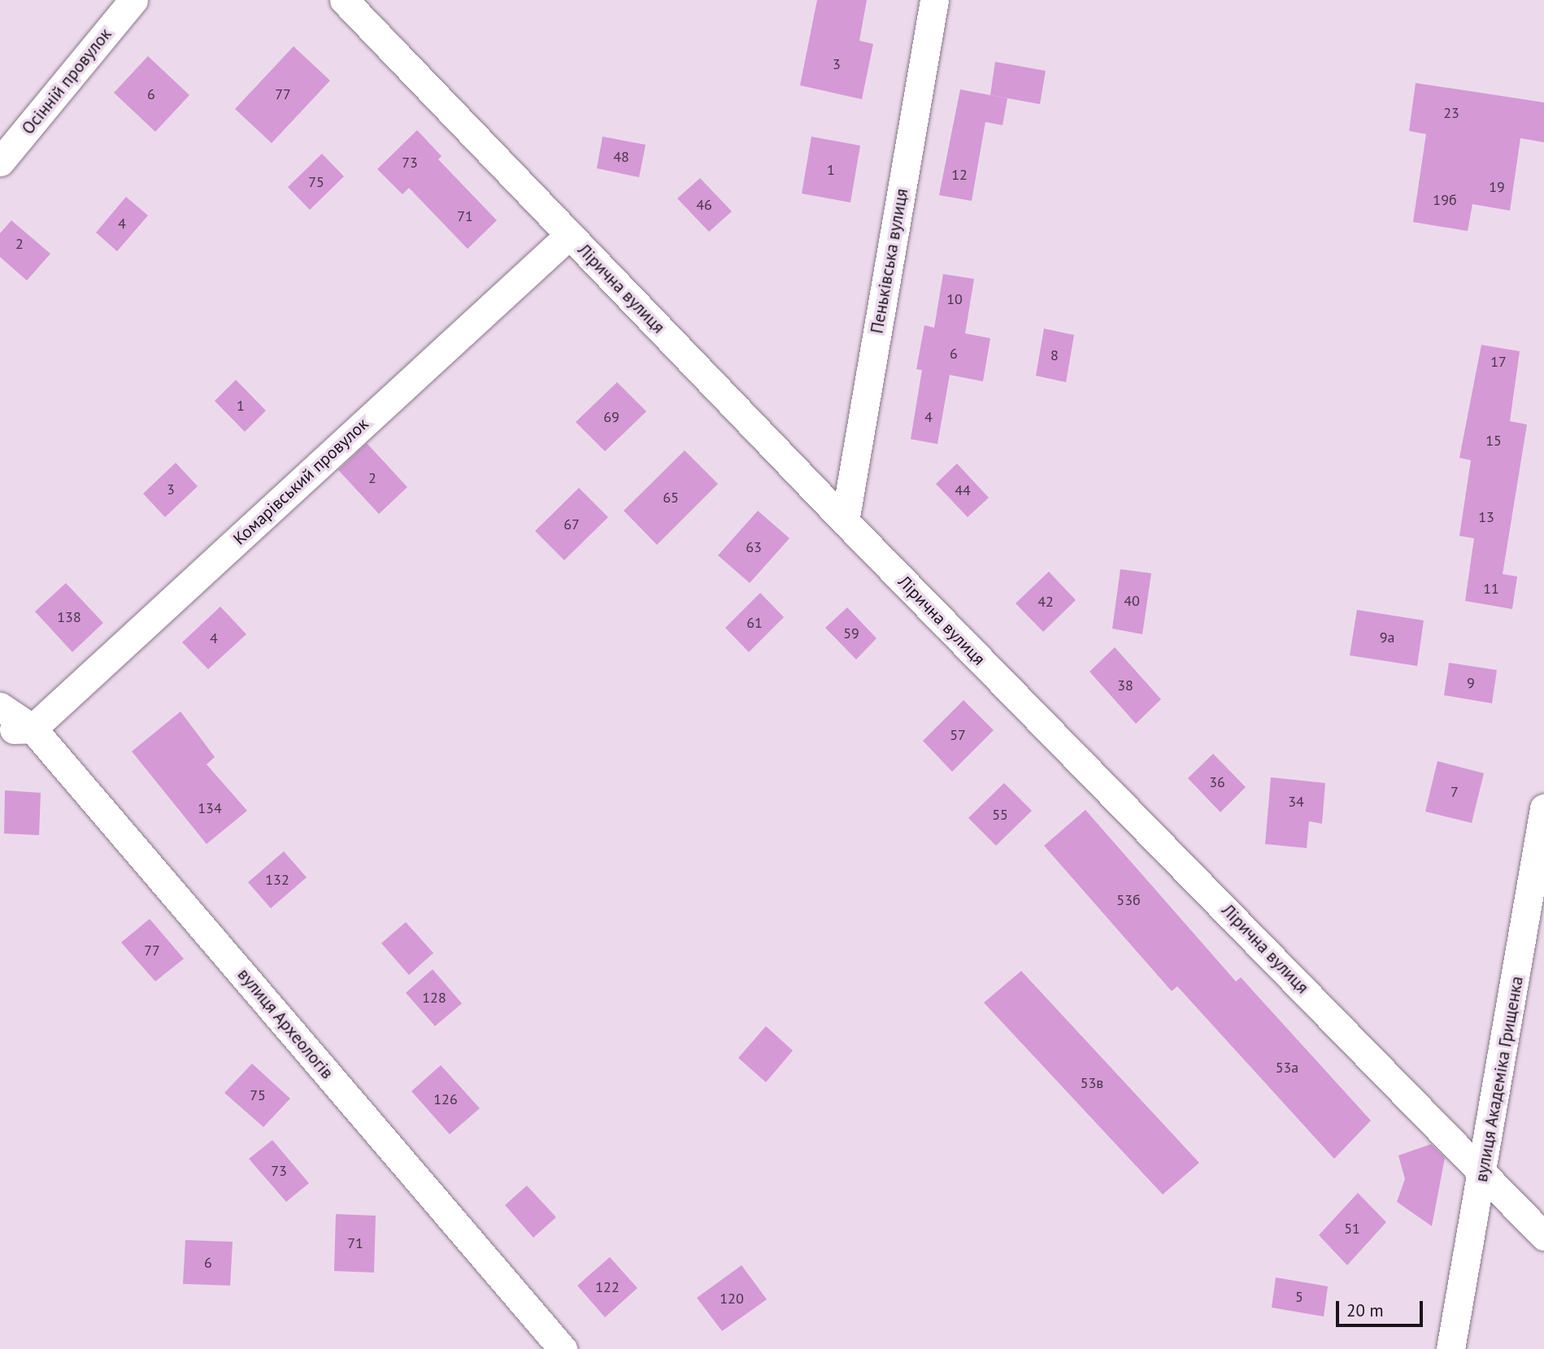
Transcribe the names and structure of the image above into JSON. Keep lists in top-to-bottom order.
{
  "streets": {
    "street": [
      "Осінній провулок",
      "Пеньківська вулиця",
      "Лірична вулиця",
      "Комарівський провулок",
      "вулиця Археологів",
      "вулиця Академіка Грищенка"
    ]
  },
  "crossings": [
    ["Пеньківська вулиця", "Лірична вулиця"],
    ["Лірична вулиця", "Комарівський провулок"],
    ["Лірична вулиця", "вулиця Академіка Грищенка"],
    ["Комарівський провулок", "вулиця Археологів"]
  ],
  "house_numbers": [
    "3",
    "6",
    "77",
    "23",
    "48",
    "73",
    "1",
    "12",
    "75",
    "19",
    "19б",
    "46",
    "71",
    "4",
    "2",
    "10",
    "6",
    "8",
    "17",
    "1",
    "69",
    "4",
    "15",
    "2",
    "3",
    "44",
    "65",
    "13",
    "67",
    "63",
    "11",
    "40",
    "42",
    "138",
    "61",
    "59",
    "9а",
    "4",
    "9",
    "38",
    "57",
    "36",
    "7",
    "34",
    "134",
    "55",
    "132",
    "53б",
    "77",
    "128",
    "53а",
    "53в",
    "75",
    "126",
    "73",
    "51",
    "71",
    "6",
    "122",
    "5",
    "120"
  ],
  "scale_bar": "20 m"
}
